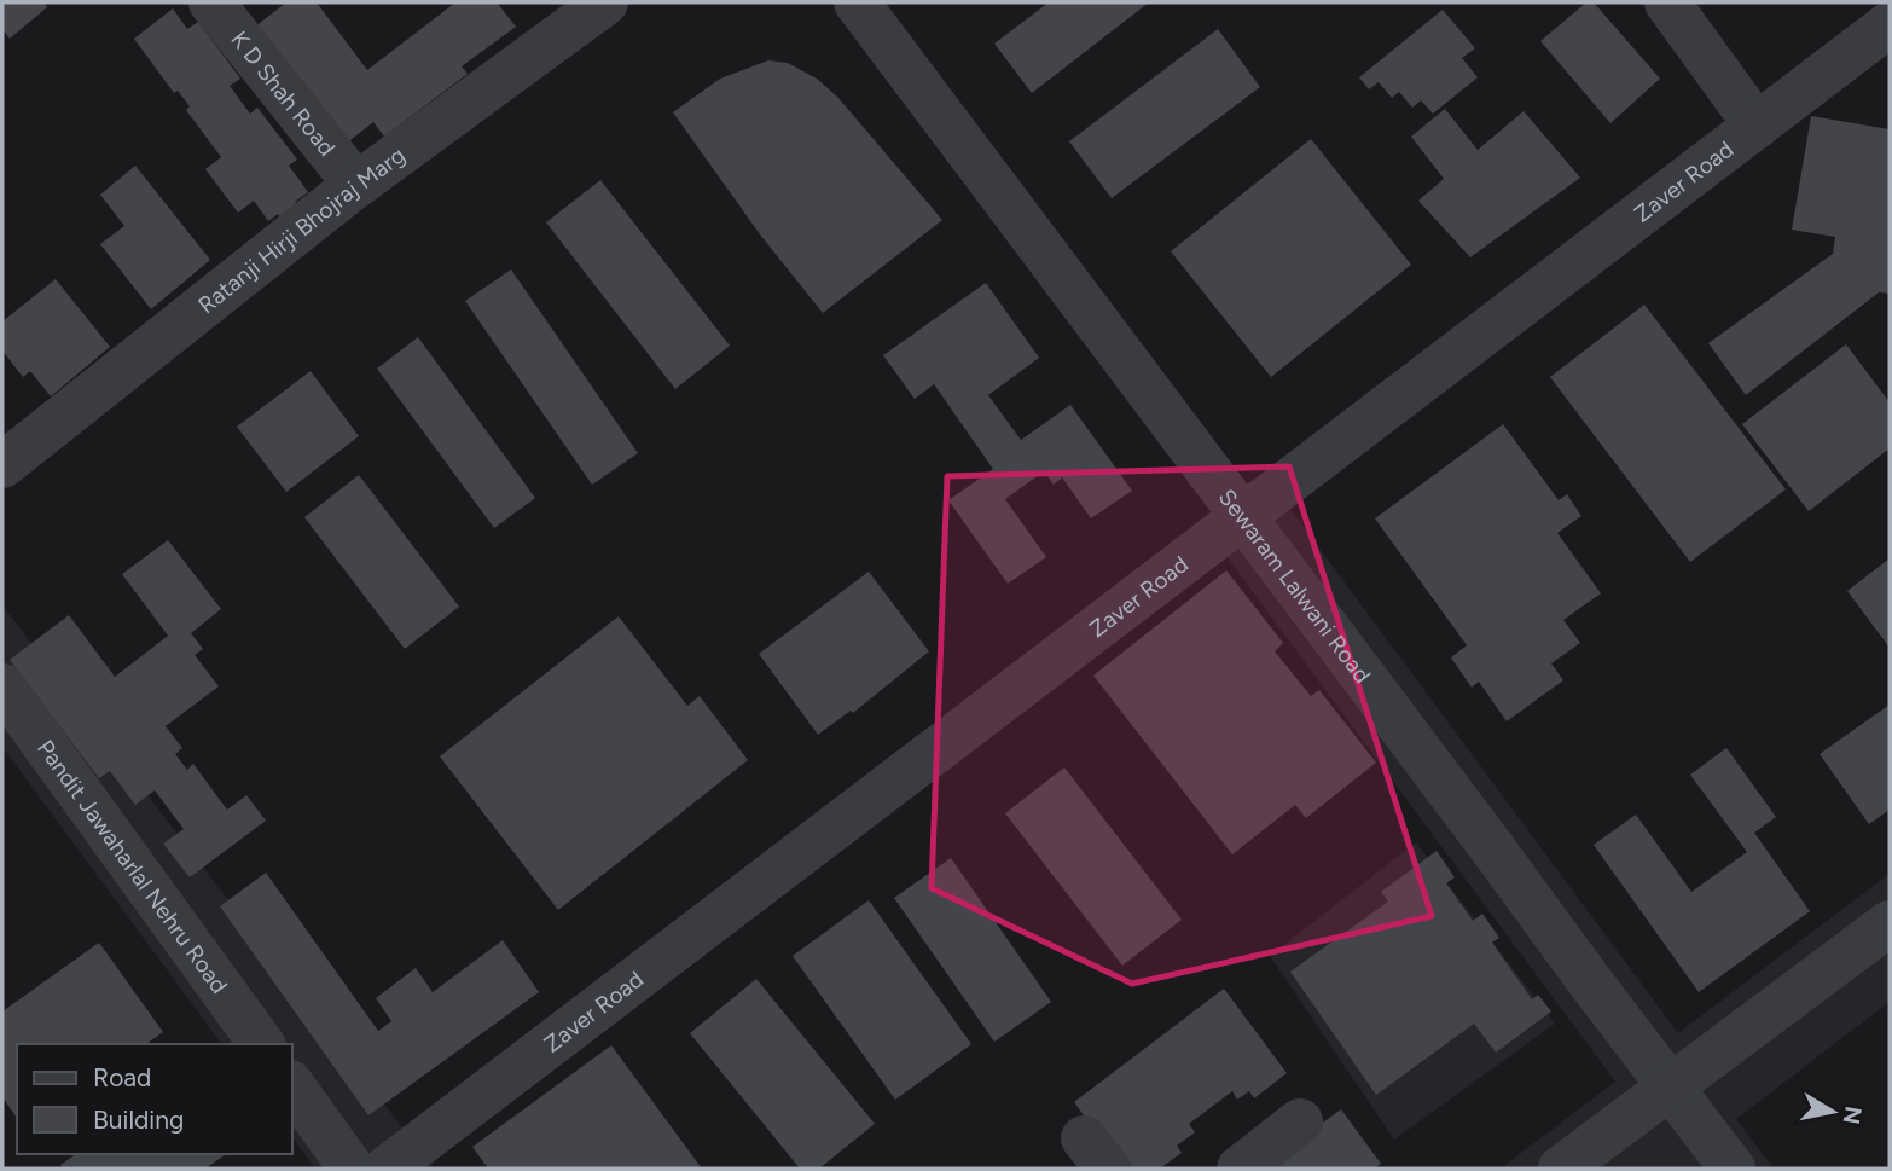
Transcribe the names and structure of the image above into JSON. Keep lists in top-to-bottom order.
{
  "streets": {
    "street": [
      "K D Shah Road",
      "Zaver Road",
      "Ratanji Hirji Bhojraj Marg",
      "Sewaram Lalwani Road",
      "Pandit Jawaharlal Nehru Road"
    ]
  },
  "crossings": [
    ["K D Shah Road", "Ratanji Hirji Bhojraj Marg"],
    ["Zaver Road", "Sewaram Lalwani Road"]
  ],
  "legend": ["Road", "Building"],
  "north": "right"
}
